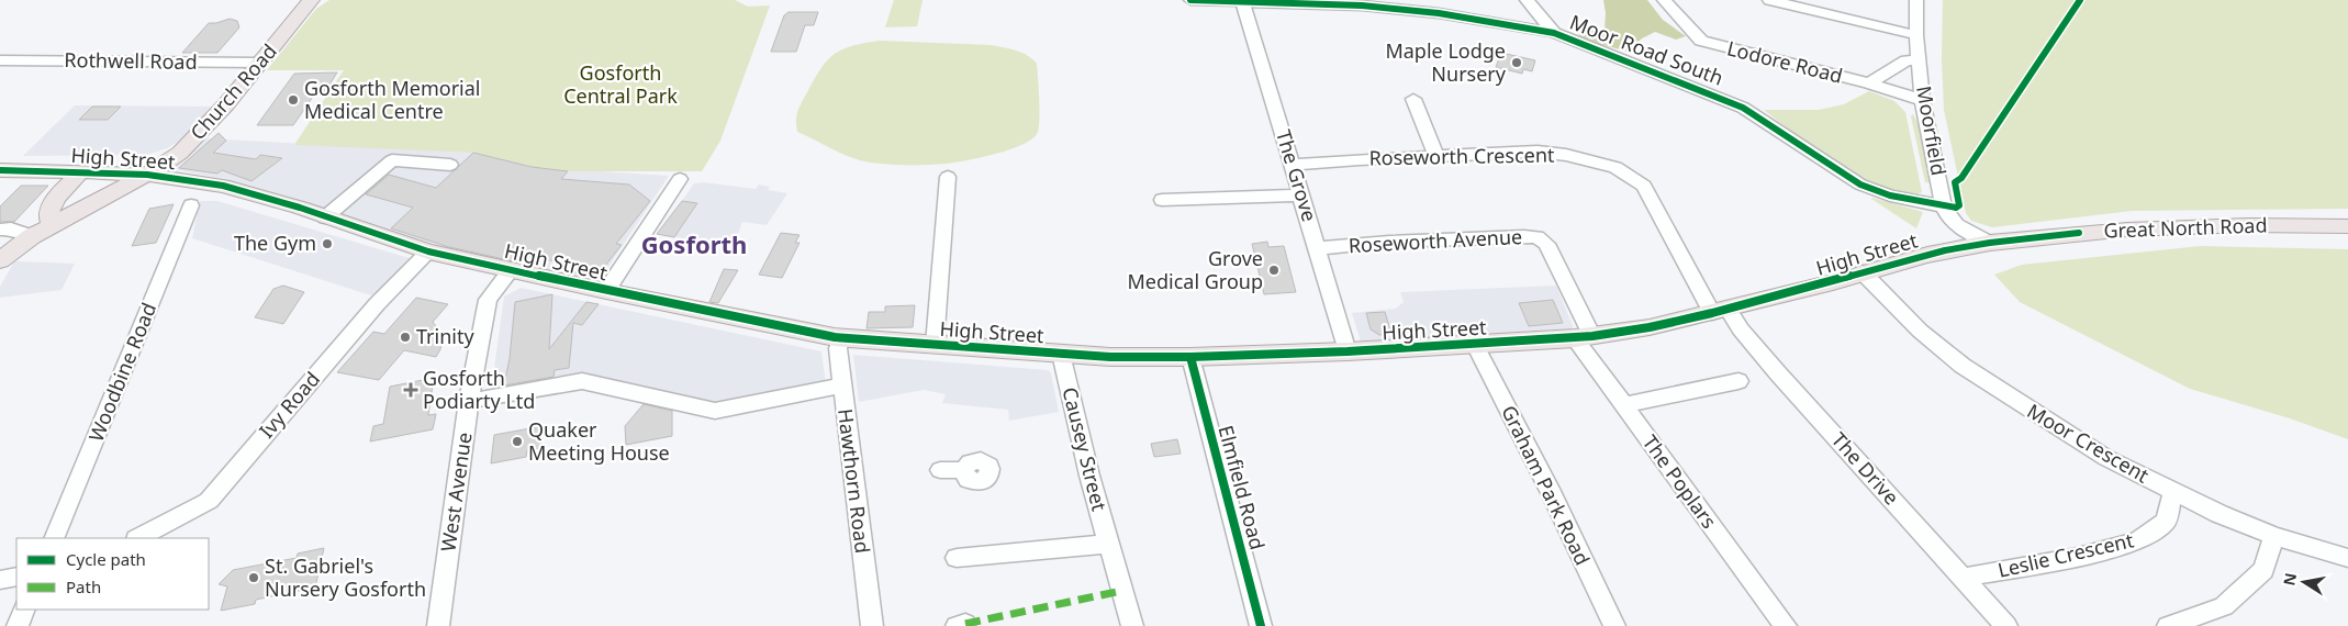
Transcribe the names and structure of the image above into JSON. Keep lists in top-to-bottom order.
{
  "streets": {
    "main road": ["Church Road", "High Street", "Great North Road"],
    "street": [
      "Moor Road South",
      "Rothwell Road",
      "Lodore Road",
      "Moorfield",
      "Roseworth Crescent",
      "The Grove",
      "Roseworth Avenue",
      "Woodbine Road",
      "Ivy Road",
      "Moor Crescent",
      "Causey Street",
      "The Drive",
      "Hawthorn Road",
      "The Poplars",
      "Graham Park Road",
      "Elmfield Road",
      "West Avenue",
      "Leslie Crescent"
    ]
  },
  "crossings": [
    ["Moor Road South", "Moorfield"],
    ["Moor Road South", "The Grove"],
    ["Rothwell Road", "Church Road"],
    ["Lodore Road", "Moorfield"],
    ["Church Road", "High Street"],
    ["Roseworth Crescent", "High Street"],
    ["Roseworth Crescent", "The Grove"],
    ["Roseworth Crescent", "The Drive"],
    ["High Street", "The Grove"],
    ["High Street", "Great North Road"],
    ["High Street", "Roseworth Avenue"],
    ["High Street", "Ivy Road"],
    ["High Street", "Moor Crescent"],
    ["High Street", "Causey Street"],
    ["High Street", "The Drive"],
    ["High Street", "Hawthorn Road"],
    ["High Street", "The Poplars"],
    ["High Street", "Graham Park Road"],
    ["High Street", "Elmfield Road"],
    ["High Street", "West Avenue"],
    ["The Grove", "Roseworth Avenue"],
    ["Roseworth Avenue", "The Poplars"],
    ["Moor Crescent", "Leslie Crescent"],
    ["The Drive", "Leslie Crescent"]
  ],
  "districts": ["Gosforth"],
  "parks": ["Gosforth Central Park"],
  "places": {
    "other": [
      "Maple Lodge Nursery",
      "Gosforth Memorial Medical Centre",
      "The Gym",
      "Grove Medical Group",
      "Trinity",
      "Quaker Meeting House",
      "St. Gabriel's Nursery Gosforth"
    ],
    "health": ["Gosforth Podiarty Ltd"]
  },
  "legend": ["Cycle path", "Path"],
  "north": "left"
}
